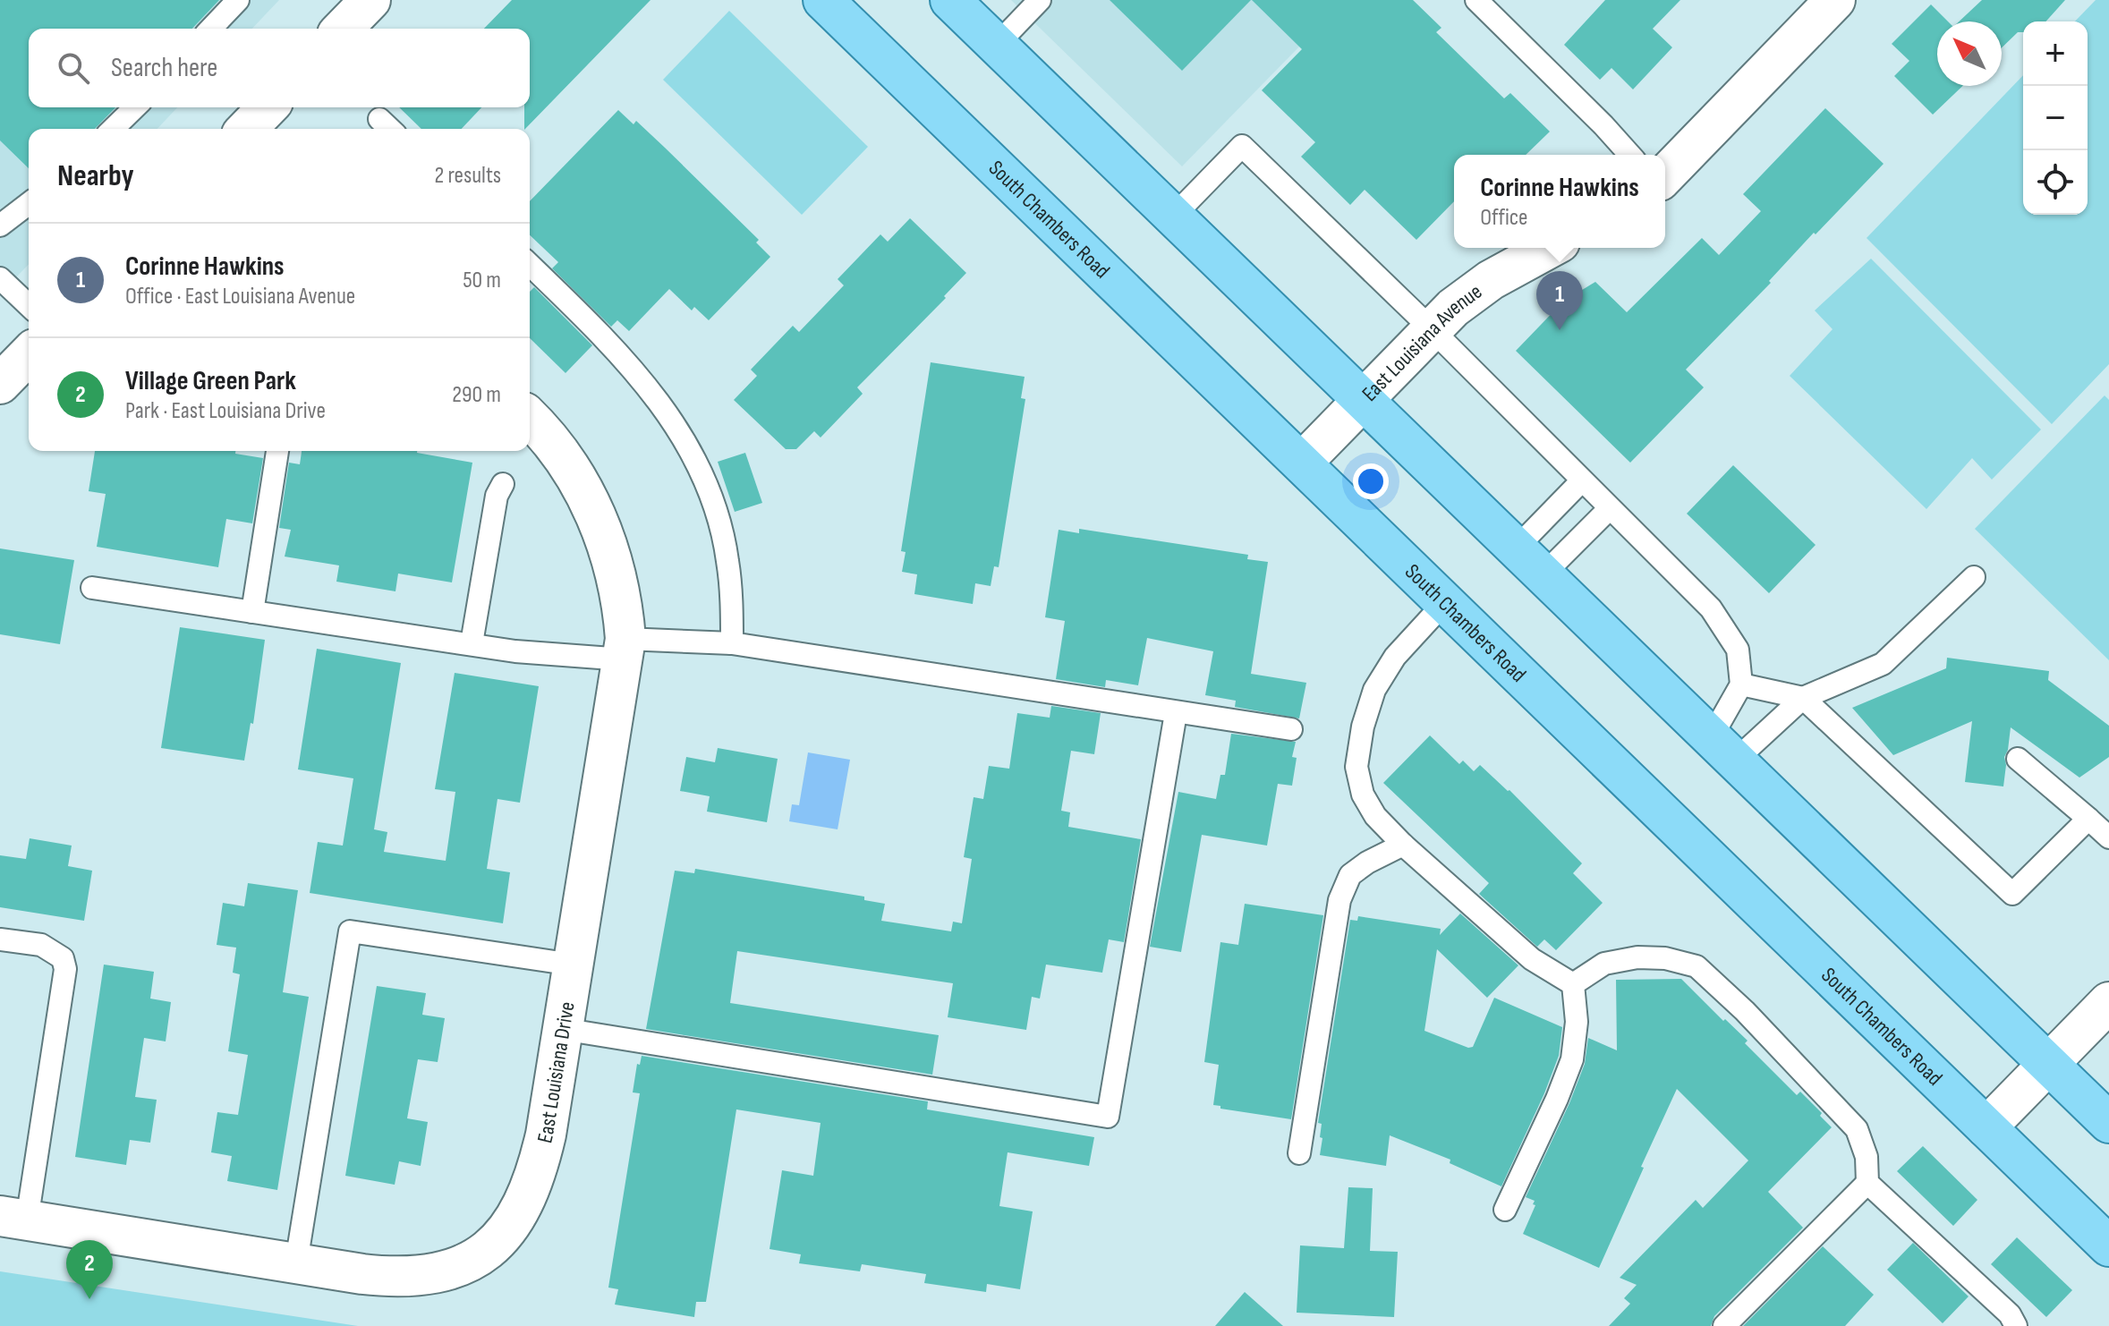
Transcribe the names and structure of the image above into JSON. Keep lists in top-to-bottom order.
{
  "streets": {
    "main road": ["South Chambers Road"],
    "street": ["East Louisiana Avenue", "East Louisiana Drive"]
  },
  "crossings": [
    ["South Chambers Road", "East Louisiana Avenue"]
  ],
  "north": "top left",
  "page": {
    "map_buttons": ["+", "−"],
    "search": "Search here",
    "heading": ["Nearby", "2 results"],
    "popup": ["Corinne Hawkins", "Office"],
    "list": [
      {
        "mark": "1",
        "name": "Corinne Hawkins",
        "note": "Office · East Louisiana Avenue",
        "value": "50 m"
      },
      {
        "mark": "2",
        "name": "Village Green Park",
        "note": "Park · East Louisiana Drive",
        "value": "290 m"
      }
    ],
    "pins": ["1", "2"]
  }
}
